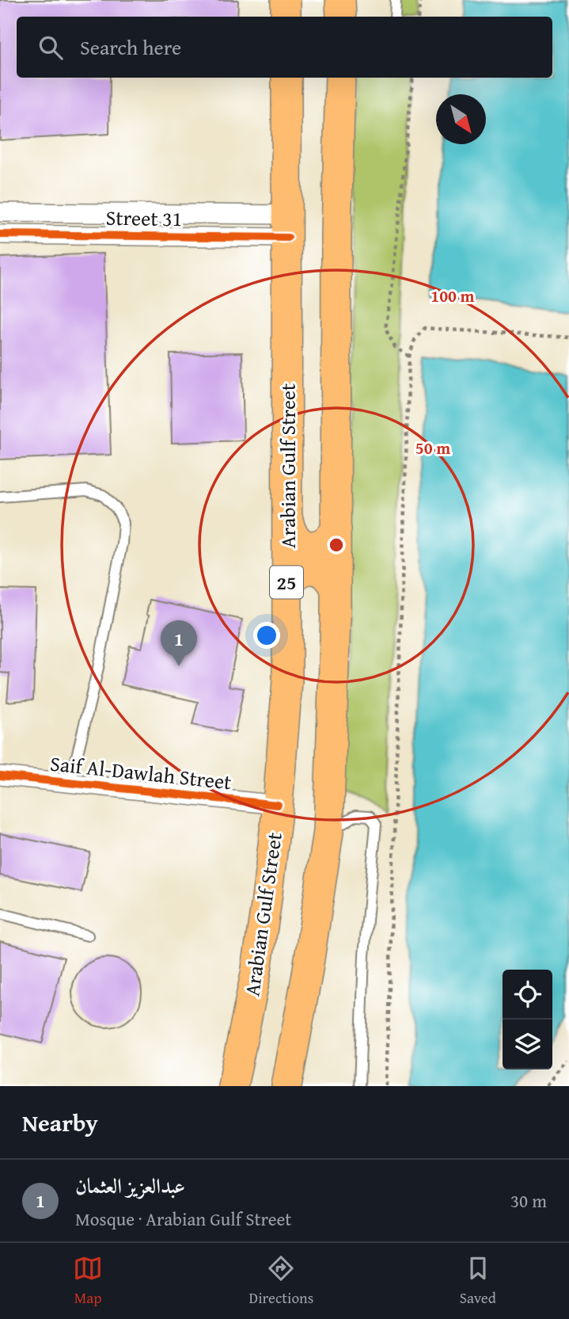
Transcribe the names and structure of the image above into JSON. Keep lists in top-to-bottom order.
{
  "streets": {
    "main road": ["Arabian Gulf Street", "25"],
    "street": ["Street 31", "Saif Al-Dawlah Street"]
  },
  "crossings": [
    ["Street 31", "Arabian Gulf Street"],
    ["Arabian Gulf Street", "Saif Al-Dawlah Street"]
  ],
  "north": "bottom right",
  "page": {
    "search": "Search here",
    "pins": "1",
    "heading": "Nearby",
    "list": [
      {
        "mark": "1",
        "name": "عبدالعزيز العثمان",
        "note": "Mosque · Arabian Gulf Street",
        "value": "30 m"
      }
    ],
    "nav": ["Map", "Directions", "Saved"]
  },
  "rings": ["100 m", "50 m"]
}
